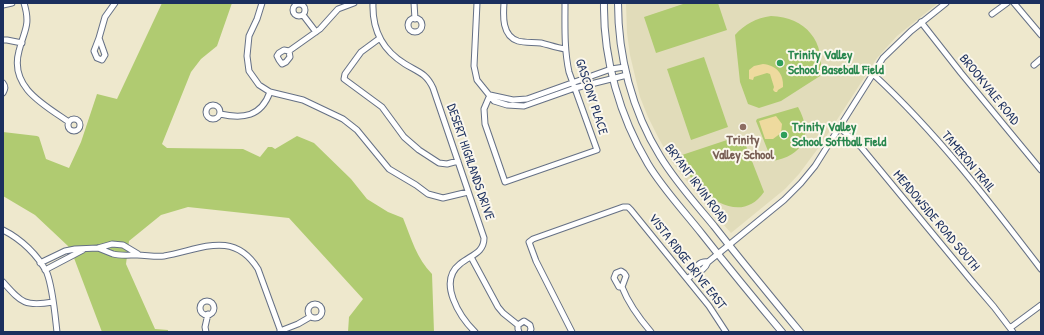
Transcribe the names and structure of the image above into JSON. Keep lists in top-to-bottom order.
{
  "streets": {
    "main road": ["BRYANT IRVIN ROAD"],
    "street": [
      "BROOKVALE ROAD",
      "GASCONY PLACE",
      "DESERT HIGHLANDS DRIVE",
      "TAMERON TRAIL",
      "MEADOWSIDE ROAD SOUTH",
      "VISTA RIDGE DRIVE EAST"
    ]
  },
  "places": ["Trinity Valley School Baseball Field", "Trinity Valley School", "Trinity Valley School Softball Field"]
}
